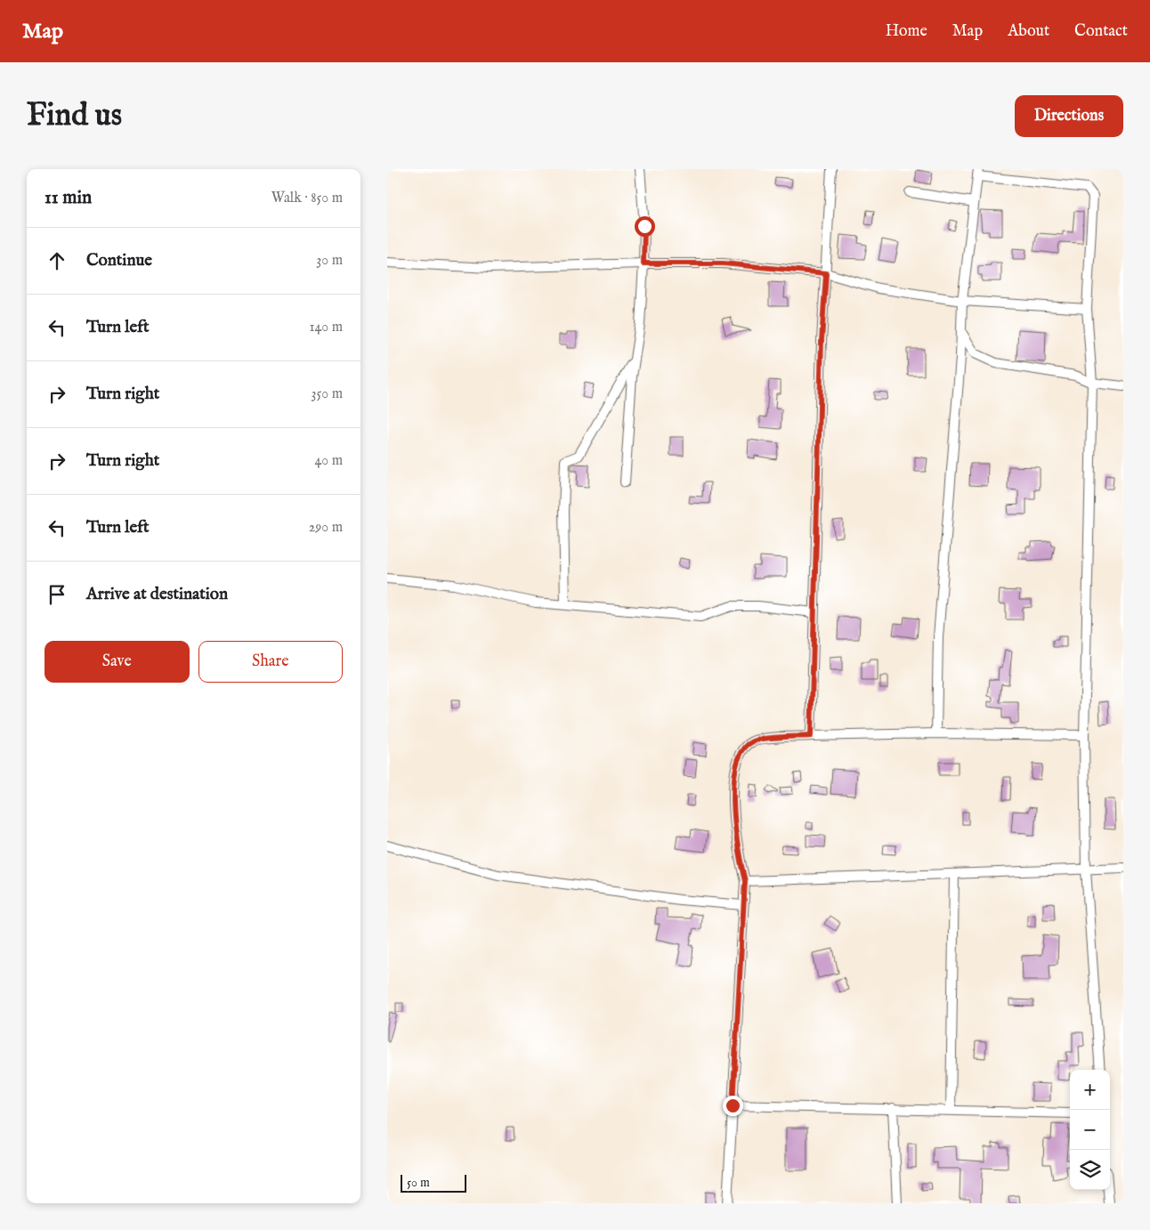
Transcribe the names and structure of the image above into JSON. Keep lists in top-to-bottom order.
{
  "scale_bar": "50 m",
  "page": {
    "header": "Map",
    "nav": [
      "Home",
      "Map",
      "About",
      "Contact"
    ],
    "buttons": [
      "Directions",
      ["Save", "Share"]
    ],
    "title": "Find us",
    "heading": ["11 min", "Walk · 850 m"],
    "list": [
      ["Continue", "30 m"],
      ["Turn left", "140 m"],
      ["Turn right", "350 m"],
      ["Turn right", "40 m"],
      ["Turn left", "290 m"],
      "Arrive at destination"
    ],
    "map_buttons": ["+", "−"],
    "scale": "50 m"
  }
}
